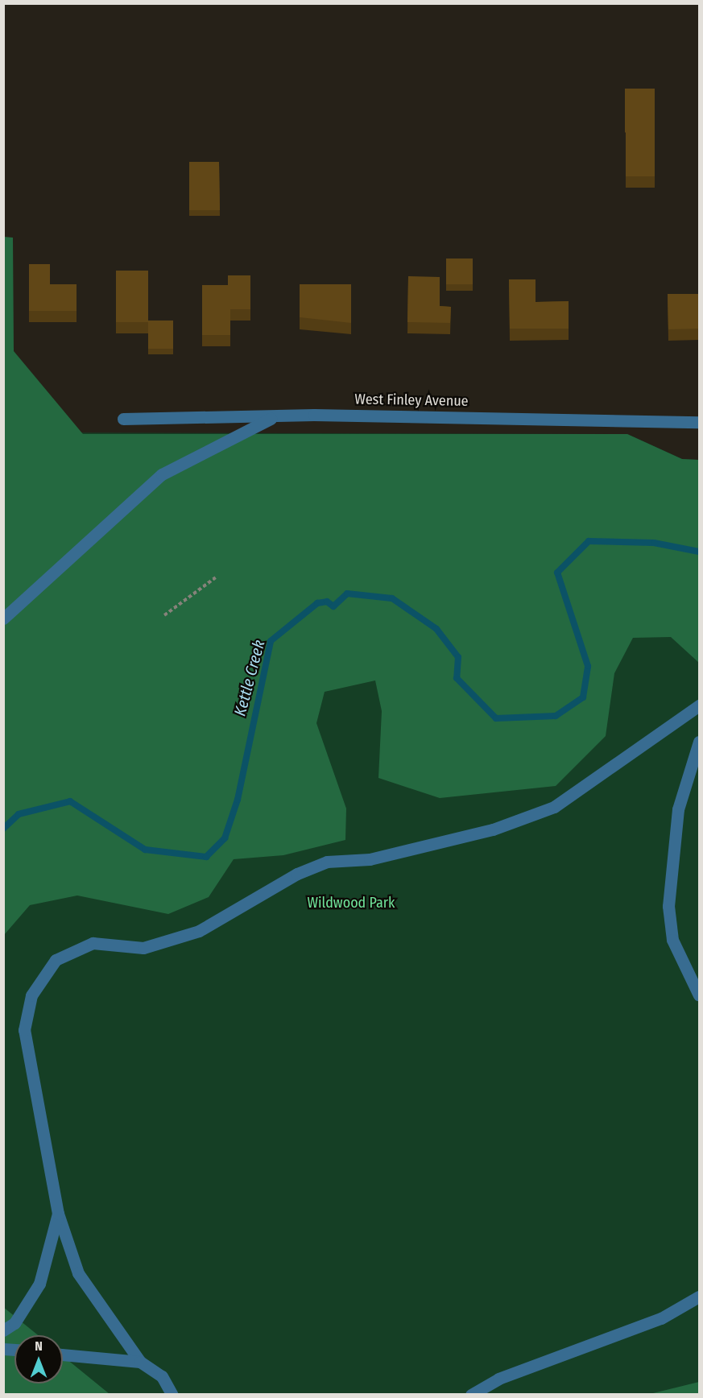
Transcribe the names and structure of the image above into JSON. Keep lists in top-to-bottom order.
{
  "streets": {
    "street": ["West Finley Avenue"]
  },
  "water": ["Kettle Creek"],
  "parks": ["Wildwood Park"],
  "north": "top"
}
